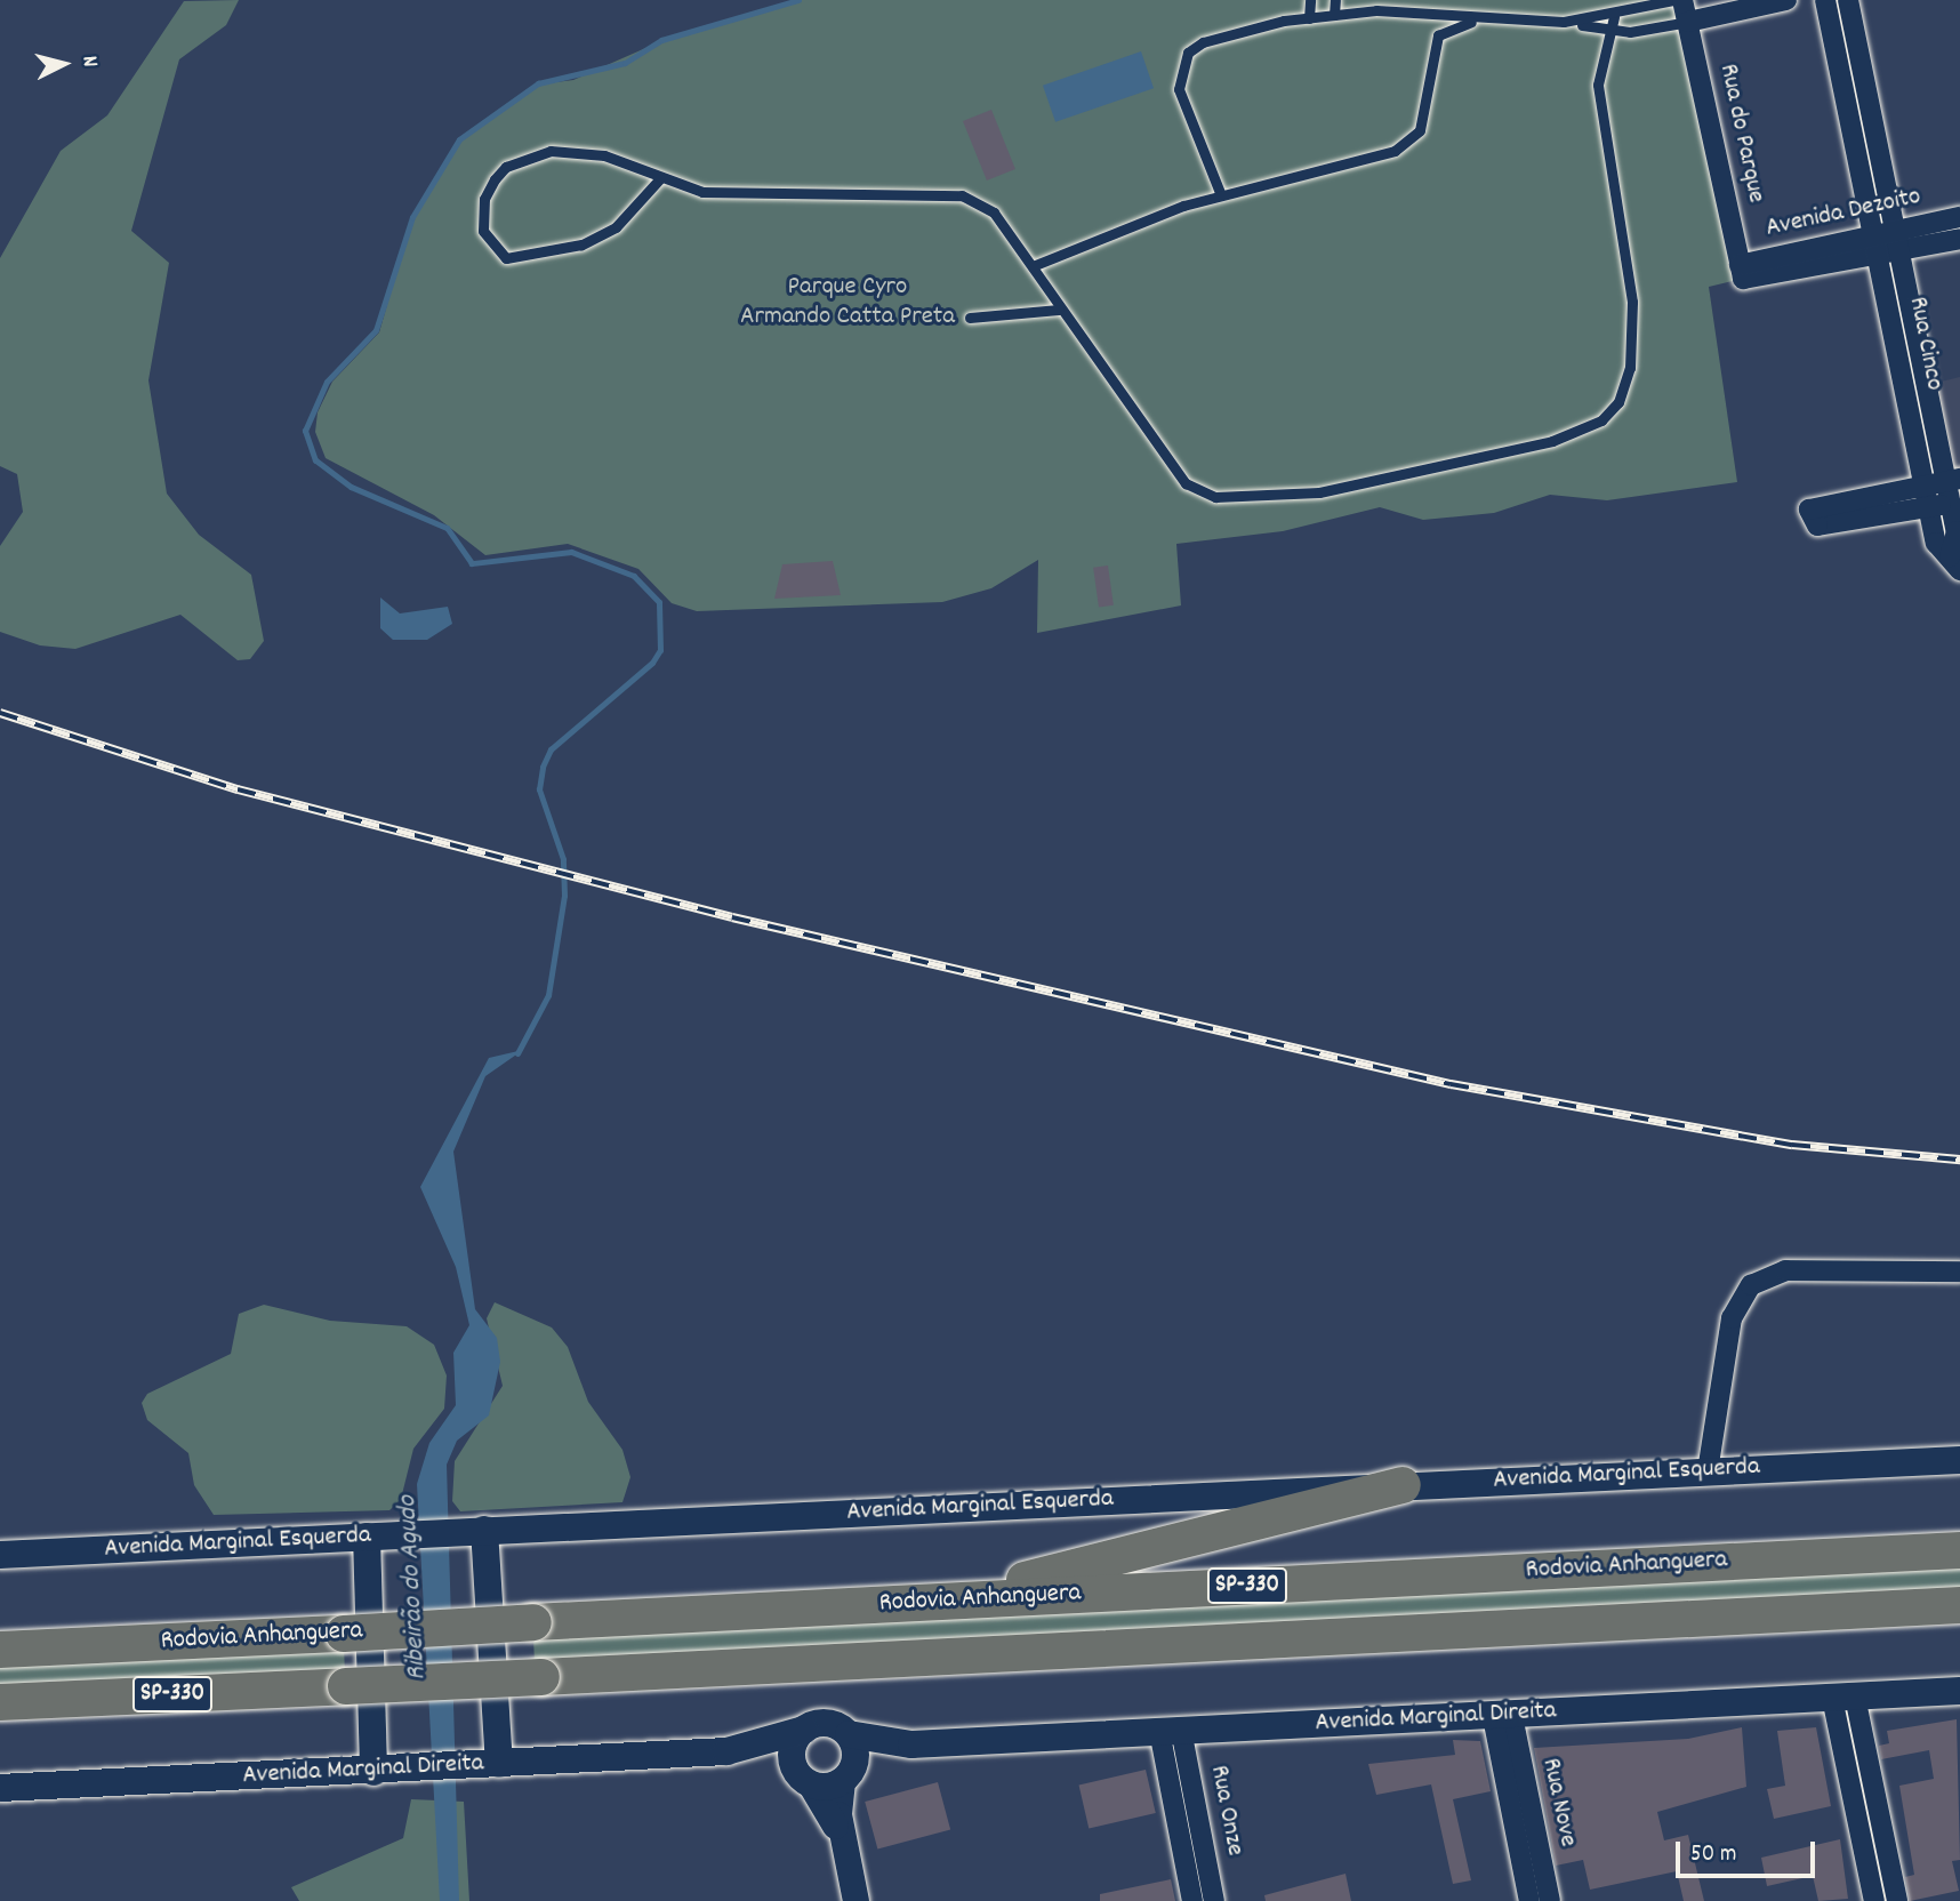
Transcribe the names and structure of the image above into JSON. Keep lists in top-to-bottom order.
{
  "streets": {
    "highway": ["Rodovia Anhanguera", "SP-330"],
    "main road": ["Avenida Marginal Esquerda", "Avenida Marginal Direita"],
    "street": [
      "Rua do Parque",
      "Avenida Dezoito",
      "Rua Cinco",
      "Rua Nove",
      "Rua Onze"
    ]
  },
  "crossings": [
    ["Rua do Parque", "Avenida Dezoito"],
    ["Avenida Dezoito", "Rua Cinco"],
    ["Avenida Marginal Direita", "Rua Nove"],
    ["Avenida Marginal Direita", "Rua Onze"]
  ],
  "water": ["Ribeirão do Agudo"],
  "parks": ["Parque Cyro Armando Catta Preta"],
  "scale_bar": "50 m",
  "north": "right"
}
